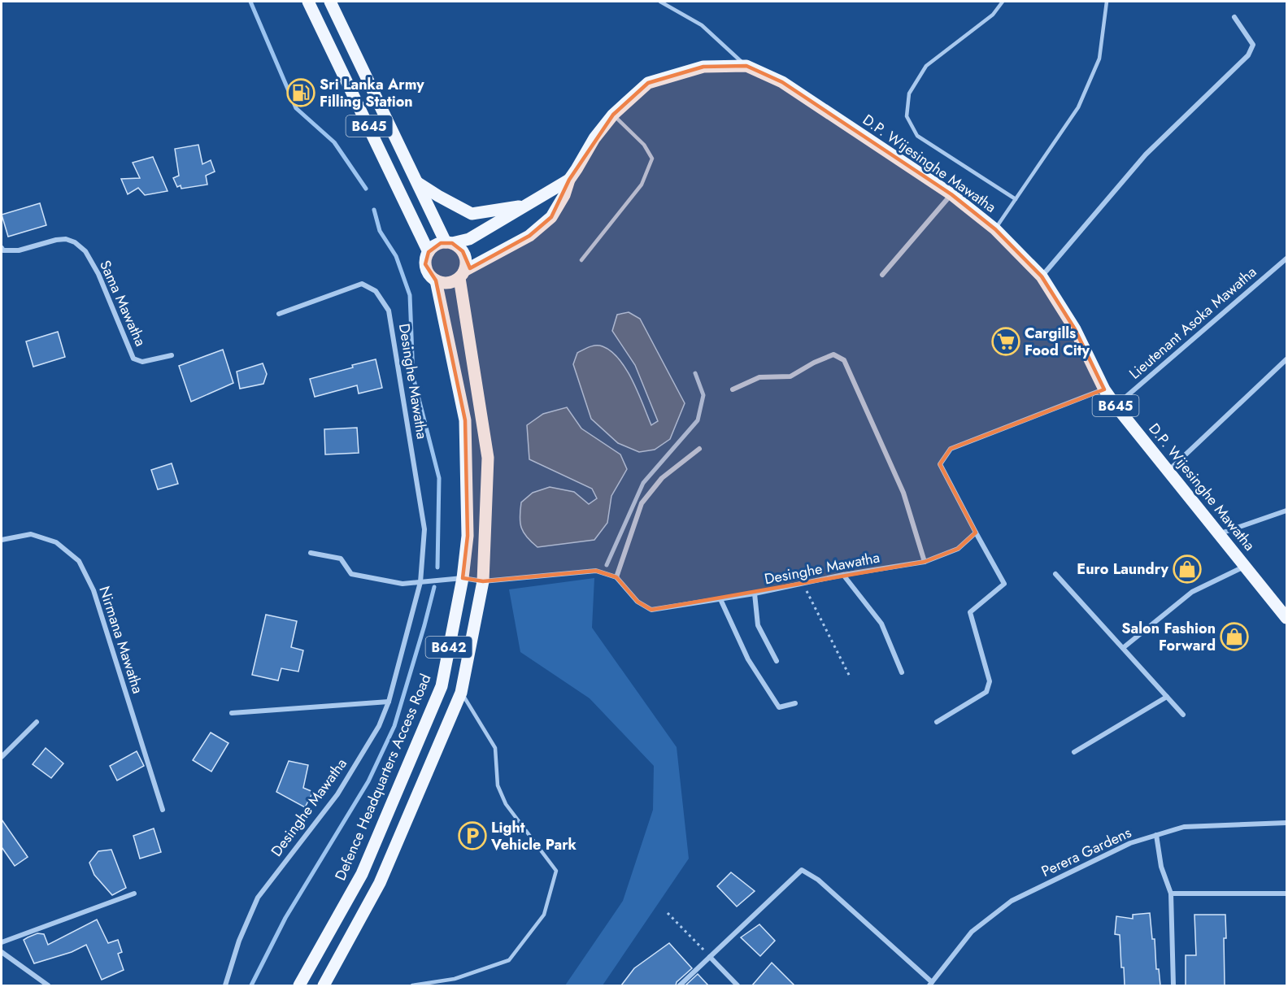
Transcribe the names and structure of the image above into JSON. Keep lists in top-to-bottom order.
{
  "streets": {
    "main road": [
      "B645",
      "D.P. Wijesinghe Mawatha",
      "B642",
      "Defence Headquarters Access Road"
    ],
    "street": [
      "Sama Mawatha",
      "Lieutenant Asoka Mawatha",
      "Desinghe Mawatha",
      "Nirmana Mawatha",
      "Perera Gardens"
    ]
  },
  "crossings": [
    ["B645", "D.P. Wijesinghe Mawatha"],
    ["B645", "B642"],
    ["B645", "Defence Headquarters Access Road"],
    ["D.P. Wijesinghe Mawatha", "Lieutenant Asoka Mawatha"],
    ["D.P. Wijesinghe Mawatha", "B642"],
    ["D.P. Wijesinghe Mawatha", "Defence Headquarters Access Road"],
    ["B642", "Defence Headquarters Access Road"]
  ],
  "places": {
    "fuel station": ["Sri Lanka Army Filling Station"],
    "supermarket": ["Cargills Food City"],
    "shop": ["Euro Laundry", "Salon Fashion Forward"],
    "parking": ["Light Vehicle Park"]
  }
}
